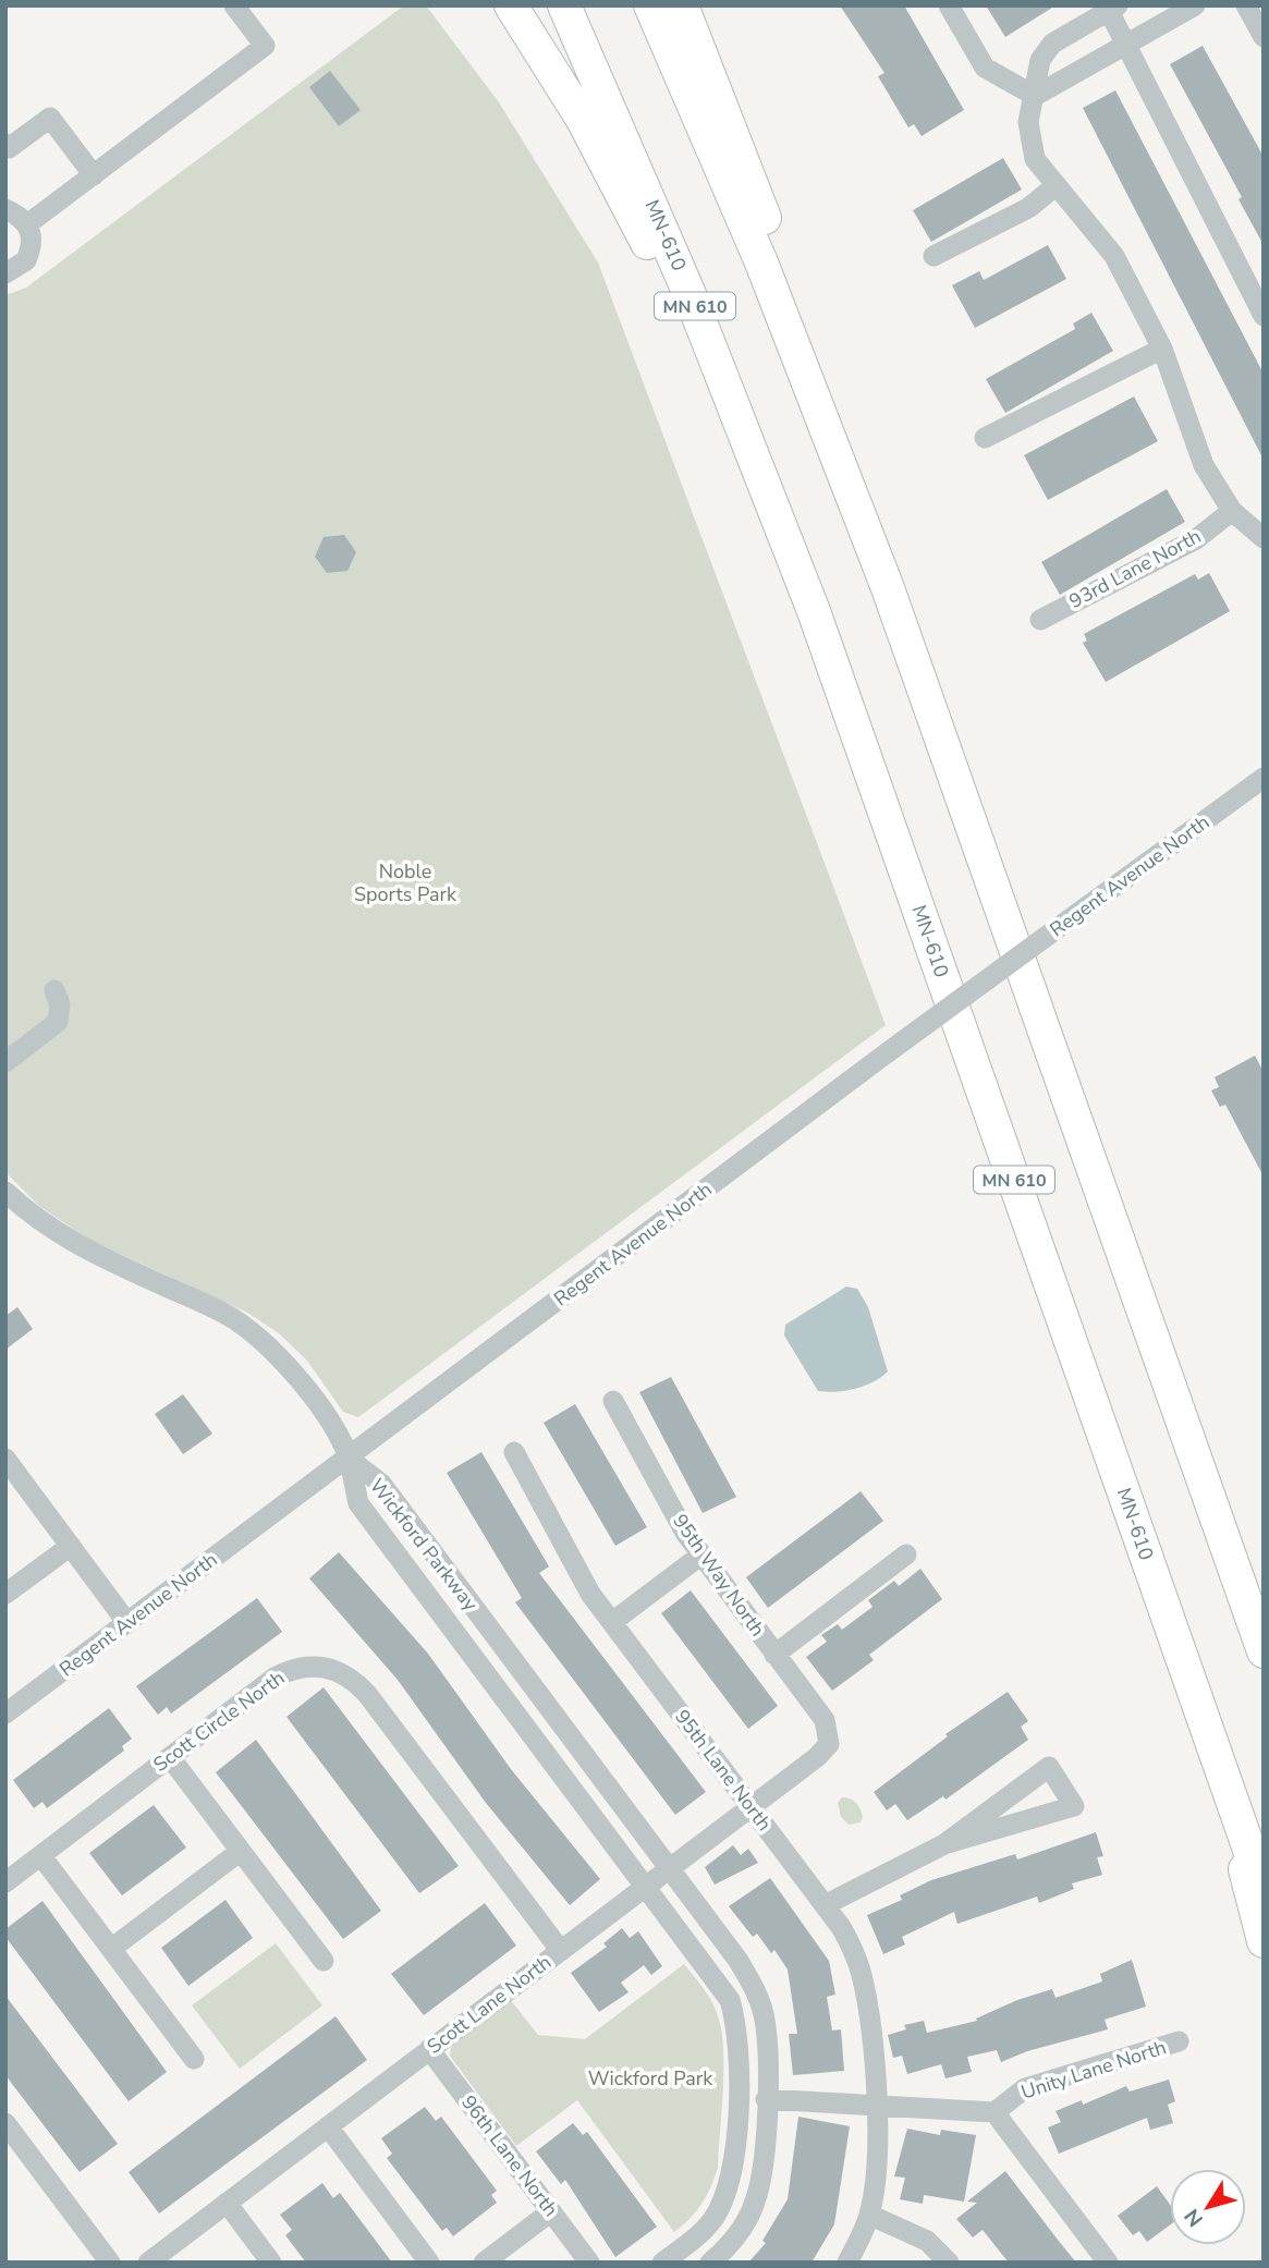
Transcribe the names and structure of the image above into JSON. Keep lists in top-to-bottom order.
{
  "streets": {
    "highway": ["MN-610", "MN 610"],
    "street": [
      "93rd Lane North",
      "Regent Avenue North",
      "Wickford Parkway",
      "95th Way North",
      "Scott Circle North",
      "95th Lane North",
      "Scott Lane North",
      "Unity Lane North",
      "96th Lane North"
    ]
  },
  "crossings": [
    ["Regent Avenue North", "Wickford Parkway"],
    ["Wickford Parkway", "Scott Lane North"],
    ["95th Way North", "Scott Lane North"],
    ["Scott Circle North", "Scott Lane North"],
    ["95th Lane North", "Scott Lane North"],
    ["Scott Lane North", "96th Lane North"]
  ],
  "parks": ["Noble Sports Park", "Wickford Park"],
  "north": "bottom left"
}
